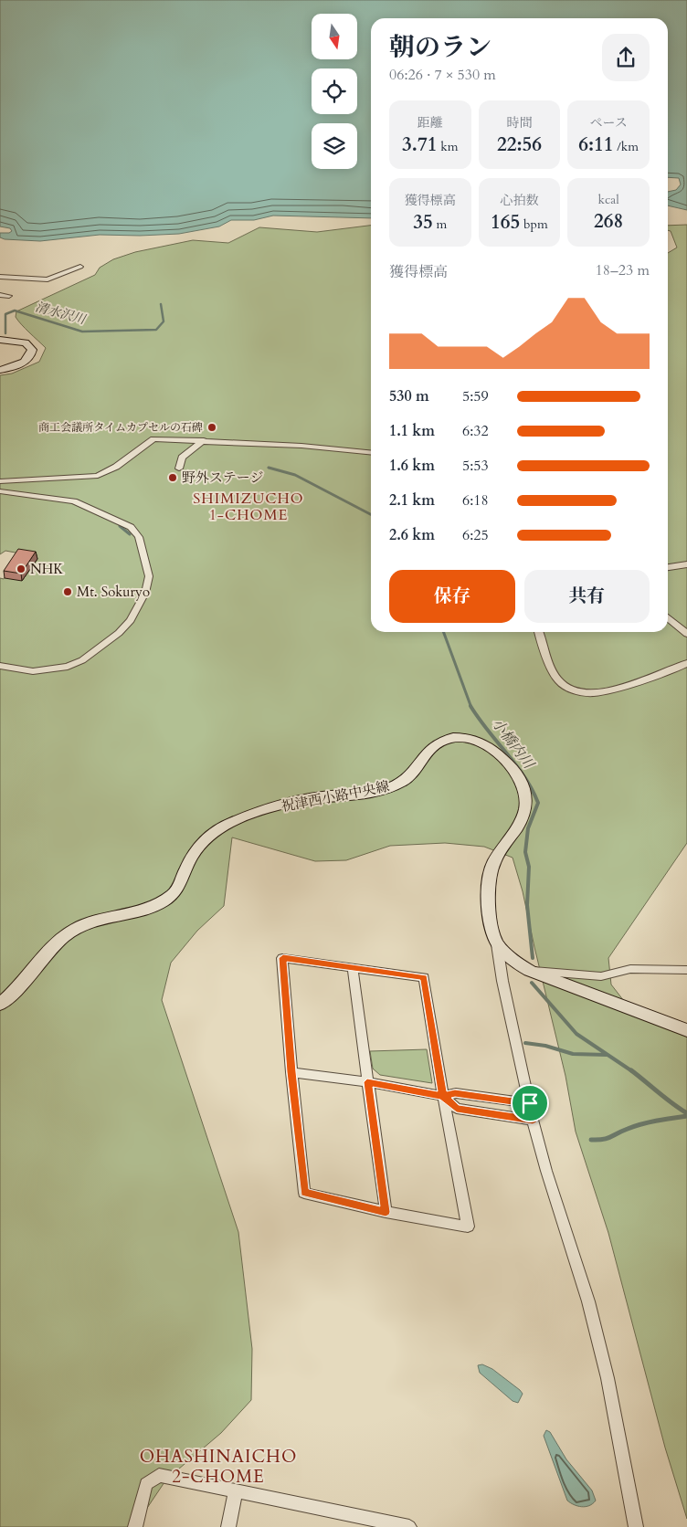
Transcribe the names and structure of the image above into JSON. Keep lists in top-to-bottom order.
{
  "streets": {
    "main road": ["祝津西小路中央線"]
  },
  "districts": ["SHIMIZUCHO 1-CHOME", "OHASHINAICHO 2-CHOME"],
  "water": ["清水沢川", "小橋内川"],
  "places": [
    "商工会議所タイムカプセルの石碑",
    "野外ステージ",
    "NHK",
    "Mt. Sokuryo"
  ],
  "north": "bottom",
  "page": {
    "heading": ["朝のラン", "06:26 · 7 × 530 m"],
    "stats": [
      ["距離", "3.71 km"],
      ["時間", "22:56"],
      ["ペース", "6:11 /km"],
      ["獲得標高", "35 m"],
      ["心拍数", "165 bpm"],
      ["kcal", "268"]
    ],
    "chart": ["獲得標高", "18–23 m"],
    "list": [
      {
        "name": "530 m",
        "note": "5:59"
      },
      {
        "name": "1.1 km",
        "note": "6:32"
      },
      {
        "name": "1.6 km",
        "note": "5:53"
      },
      {
        "name": "2.1 km",
        "note": "6:18"
      },
      {
        "name": "2.6 km",
        "note": "6:25"
      }
    ],
    "buttons": ["保存", "共有"]
  }
}
